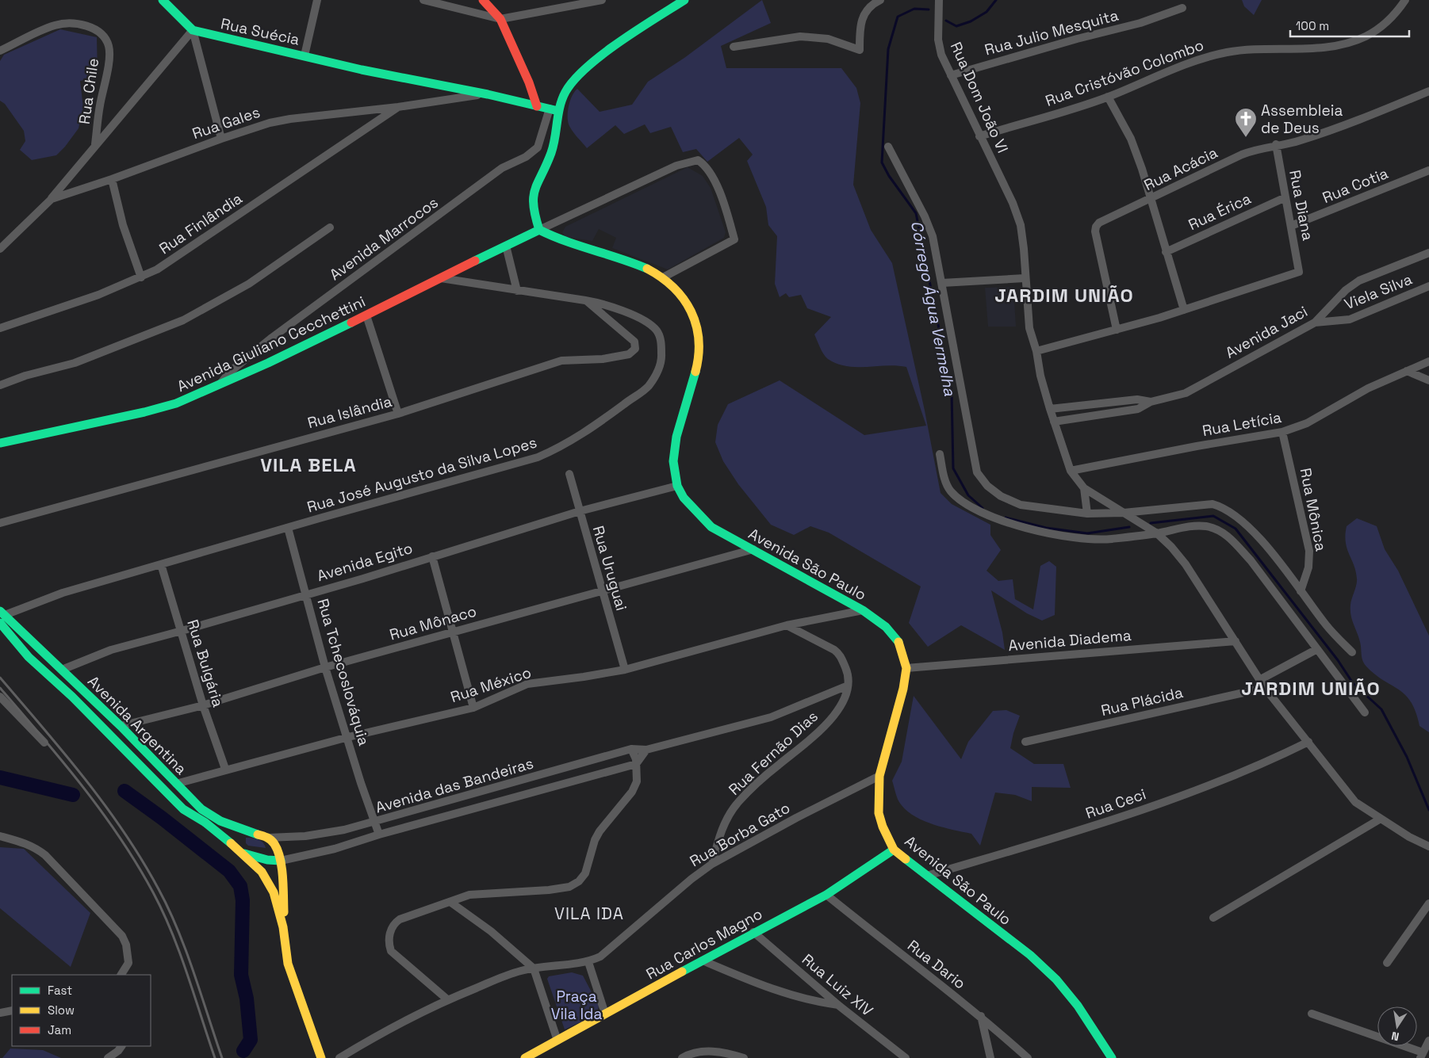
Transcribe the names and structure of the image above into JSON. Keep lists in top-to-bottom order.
{
  "streets": {
    "street": [
      "Rua Suécia",
      "Rua Julio Mesquita",
      "Rua Cristóvão Colombo",
      "Rua Chile",
      "Rua Dom João VI",
      "Rua Gales",
      "Rua Acácia",
      "Rua Cotia",
      "Rua Diana",
      "Rua Érica",
      "Rua Finlândia",
      "Avenida Marrocos",
      "Viela Silva",
      "Avenida Jaci",
      "Avenida Giuliano Cecchettini",
      "Rua Islândia",
      "Rua Letícia",
      "Rua José Augusto da Silva Lopes",
      "Rua Mônica",
      "Avenida Egito",
      "Avenida São Paulo",
      "Rua Uruguai",
      "Rua Mônaco",
      "Avenida Diadema",
      "Rua Bulgária",
      "Rua Tchecoslováquia",
      "Rua México",
      "Rua Plácida",
      "Avenida Argentina",
      "Rua Fernão Dias",
      "Avenida das Bandeiras",
      "Rua Ceci",
      "Rua Borba Gato",
      "Rua Carlos Magno",
      "Rua Dario",
      "Rua Luiz XIV"
    ]
  },
  "crossings": [
    ["Rua Suécia", "Rua Gales"],
    ["Rua Suécia", "Avenida Marrocos"],
    ["Rua Julio Mesquita", "Rua Dom João VI"],
    ["Rua Cristóvão Colombo", "Rua Dom João VI"],
    ["Rua Dom João VI", "Avenida Jaci"],
    ["Rua Dom João VI", "Rua Letícia"],
    ["Rua Gales", "Rua Finlândia"],
    ["Rua Acácia", "Rua Diana"],
    ["Rua Cotia", "Rua Diana"],
    ["Rua Diana", "Rua Érica"],
    ["Avenida Marrocos", "Avenida Giuliano Cecchettini"],
    ["Viela Silva", "Avenida Jaci"],
    ["Avenida Giuliano Cecchettini", "Rua José Augusto da Silva Lopes"],
    ["Avenida Giuliano Cecchettini", "Avenida São Paulo"],
    ["Rua Islândia", "Rua José Augusto da Silva Lopes"],
    ["Rua Letícia", "Rua Mônica"],
    ["Rua José Augusto da Silva Lopes", "Rua Bulgária"],
    ["Rua José Augusto da Silva Lopes", "Rua Tchecoslováquia"],
    ["Rua José Augusto da Silva Lopes", "Avenida Argentina"],
    ["Avenida Egito", "Avenida São Paulo"],
    ["Avenida Egito", "Rua Uruguai"],
    ["Avenida Egito", "Rua Bulgária"],
    ["Avenida Egito", "Rua Tchecoslováquia"],
    ["Avenida Egito", "Avenida Argentina"],
    ["Avenida São Paulo", "Rua Mônaco"],
    ["Avenida São Paulo", "Avenida Diadema"],
    ["Avenida São Paulo", "Rua México"],
    ["Avenida São Paulo", "Rua Ceci"],
    ["Avenida São Paulo", "Rua Borba Gato"],
    ["Avenida São Paulo", "Rua Carlos Magno"],
    ["Rua Uruguai", "Rua Mônaco"],
    ["Rua Uruguai", "Rua México"],
    ["Rua Mônaco", "Rua Bulgária"],
    ["Rua Mônaco", "Rua Tchecoslováquia"],
    ["Rua Mônaco", "Avenida Argentina"],
    ["Rua Bulgária", "Rua México"],
    ["Rua Tchecoslováquia", "Rua México"],
    ["Rua Tchecoslováquia", "Avenida das Bandeiras"],
    ["Rua México", "Avenida Argentina"],
    ["Avenida Argentina", "Avenida das Bandeiras"],
    ["Rua Fernão Dias", "Avenida das Bandeiras"],
    ["Rua Fernão Dias", "Rua Borba Gato"],
    ["Rua Carlos Magno", "Rua Dario"],
    ["Rua Carlos Magno", "Rua Luiz XIV"]
  ],
  "districts": [
    "JARDIM UNIÃO",
    "VILA BELA",
    "JARDIM UNIÃO",
    "VILA IDA"
  ],
  "water": ["Córrego Água Vermelha"],
  "parks": ["Praça Vila Ida"],
  "places": {
    "church": ["Assembleia de Deus"]
  },
  "legend": ["Fast", "Slow", "Jam"],
  "scale_bar": "100 m",
  "north": "bottom"
}
